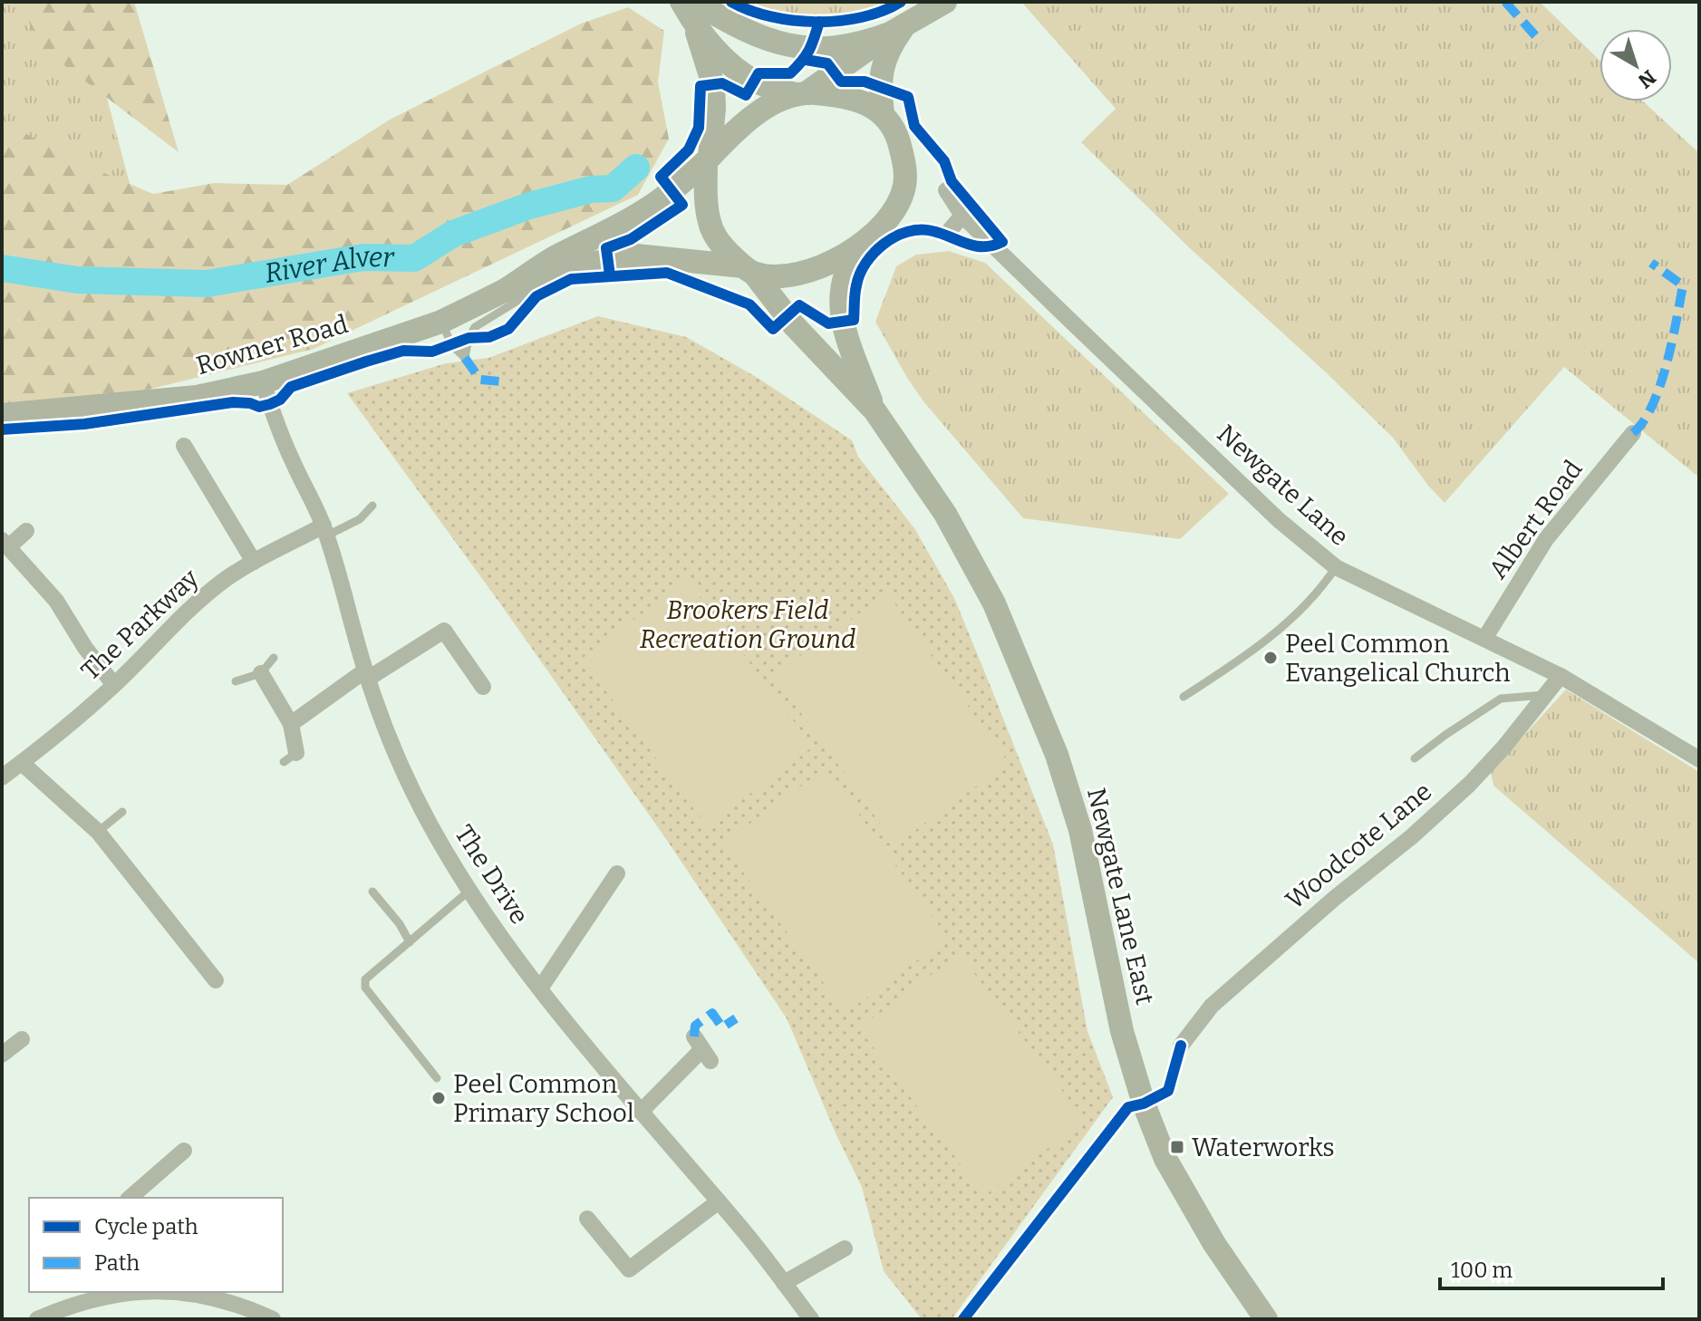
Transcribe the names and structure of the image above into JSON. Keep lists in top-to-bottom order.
{
  "streets": {
    "main road": ["Rowner Road", "Newgate Lane East"],
    "street": [
      "Newgate Lane",
      "Albert Road",
      "The Parkway",
      "Woodcote Lane",
      "The Drive"
    ]
  },
  "crossings": [
    ["Rowner Road", "The Drive"],
    ["Rowner Road", "Newgate Lane East"],
    ["Newgate Lane", "Albert Road"],
    ["Newgate Lane", "Woodcote Lane"],
    ["The Parkway", "The Drive"]
  ],
  "water": ["River Alver"],
  "parks": ["Brookers Field Recreation Ground"],
  "places": {
    "other": ["Peel Common Evangelical Church", "Peel Common Primary School"],
    "transit": ["Waterworks"]
  },
  "legend": ["Cycle path", "Path"],
  "scale_bar": "100 m",
  "north": "bottom right"
}
